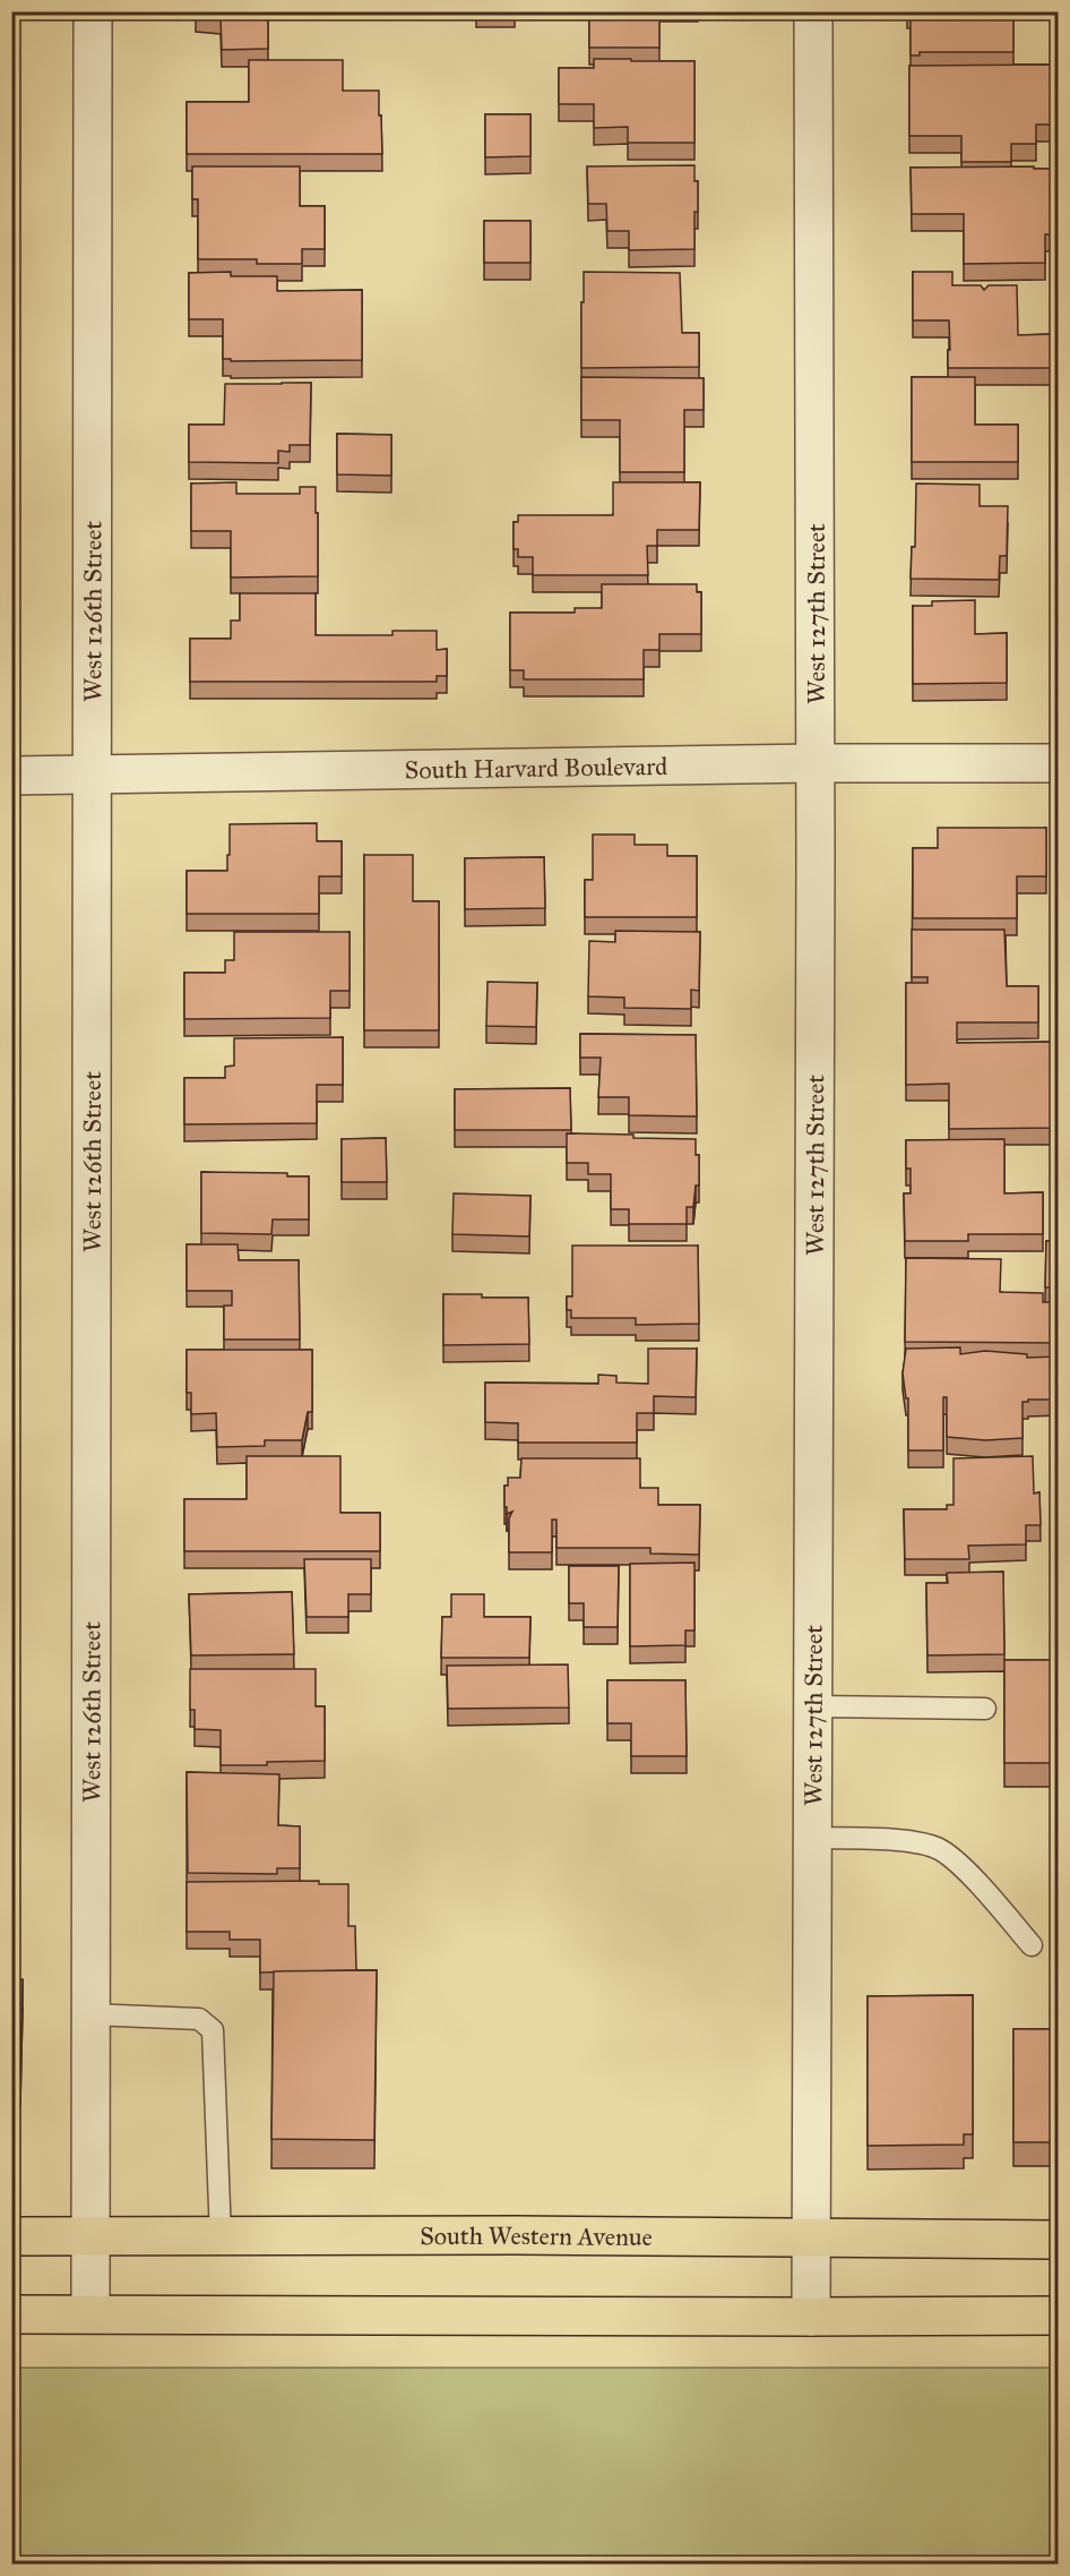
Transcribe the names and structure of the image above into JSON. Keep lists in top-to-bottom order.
{
  "streets": {
    "main road": ["South Western Avenue"],
    "street": ["West 126th Street", "West 127th Street", "South Harvard Boulevard"]
  },
  "crossings": [
    ["West 126th Street", "South Harvard Boulevard"],
    ["West 126th Street", "South Western Avenue"],
    ["West 127th Street", "South Harvard Boulevard"],
    ["West 127th Street", "South Western Avenue"]
  ]
}
